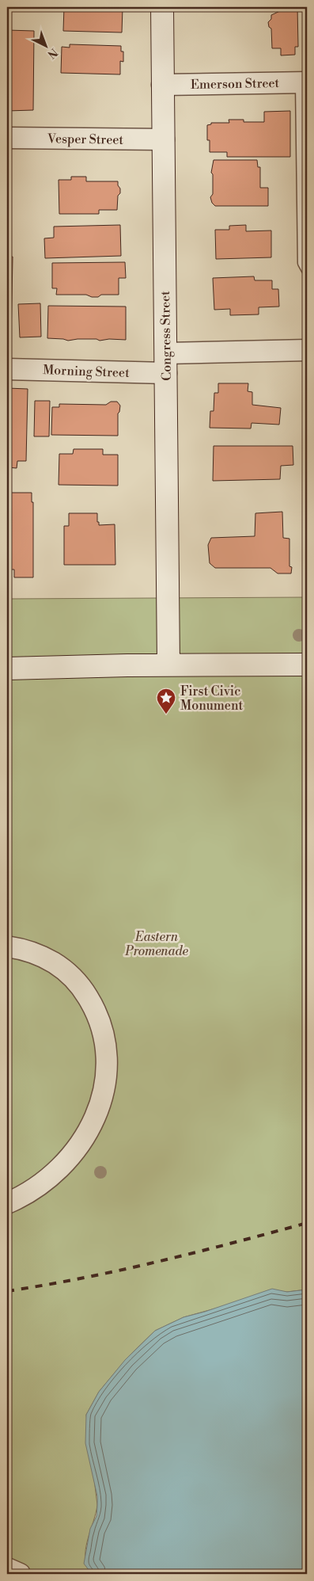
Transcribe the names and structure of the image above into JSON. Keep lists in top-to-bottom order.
{
  "streets": {
    "street": [
      "Emerson Street",
      "Vesper Street",
      "Congress Street",
      "Morning Street"
    ]
  },
  "crossings": [
    ["Emerson Street", "Congress Street"],
    ["Vesper Street", "Congress Street"],
    ["Congress Street", "Morning Street"]
  ],
  "parks": ["Eastern Promenade"],
  "places": {
    "place": ["First Civic Monument"]
  },
  "north": "bottom right"
}
